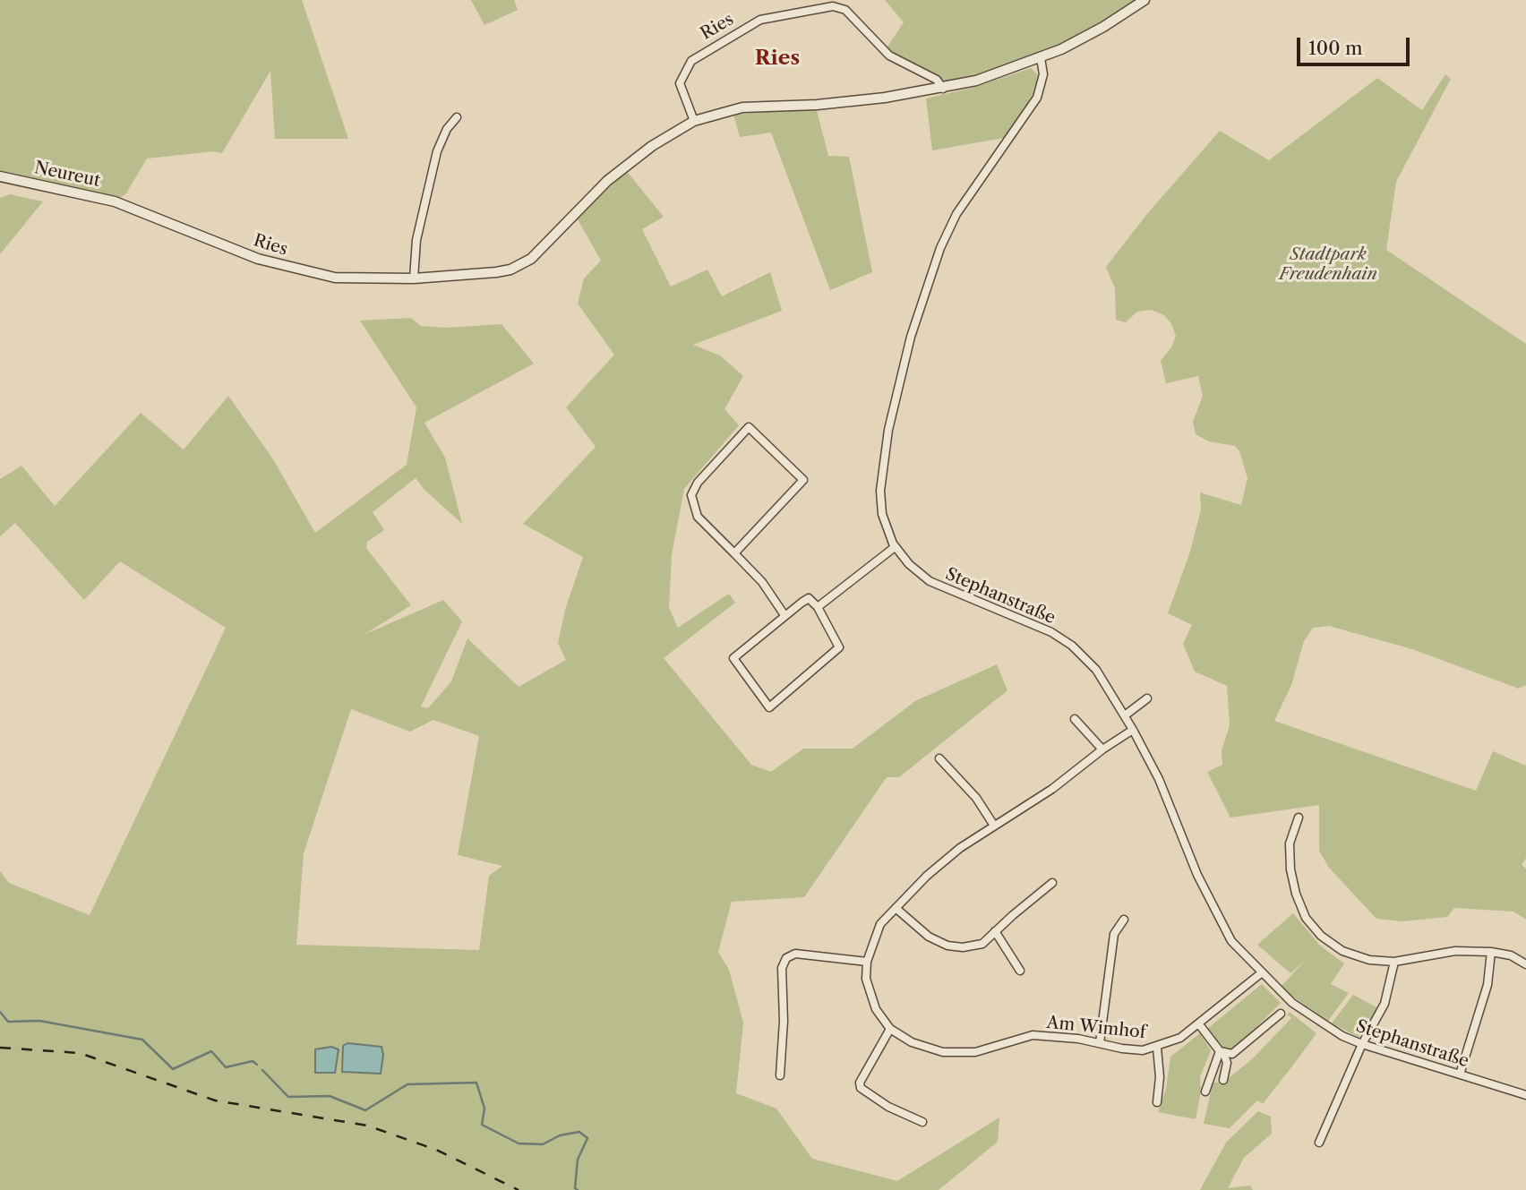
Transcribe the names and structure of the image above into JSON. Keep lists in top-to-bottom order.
{
  "streets": {
    "street": [
      "Ries",
      "Neureut",
      "Stephanstraße",
      "Am Wimhof"
    ]
  },
  "crossings": [
    ["Ries", "Neureut"],
    ["Ries", "Stephanstraße"],
    ["Stephanstraße", "Am Wimhof"]
  ],
  "districts": ["Ries"],
  "parks": ["Stadtpark Freudenhain"],
  "scale_bar": "100 m"
}
